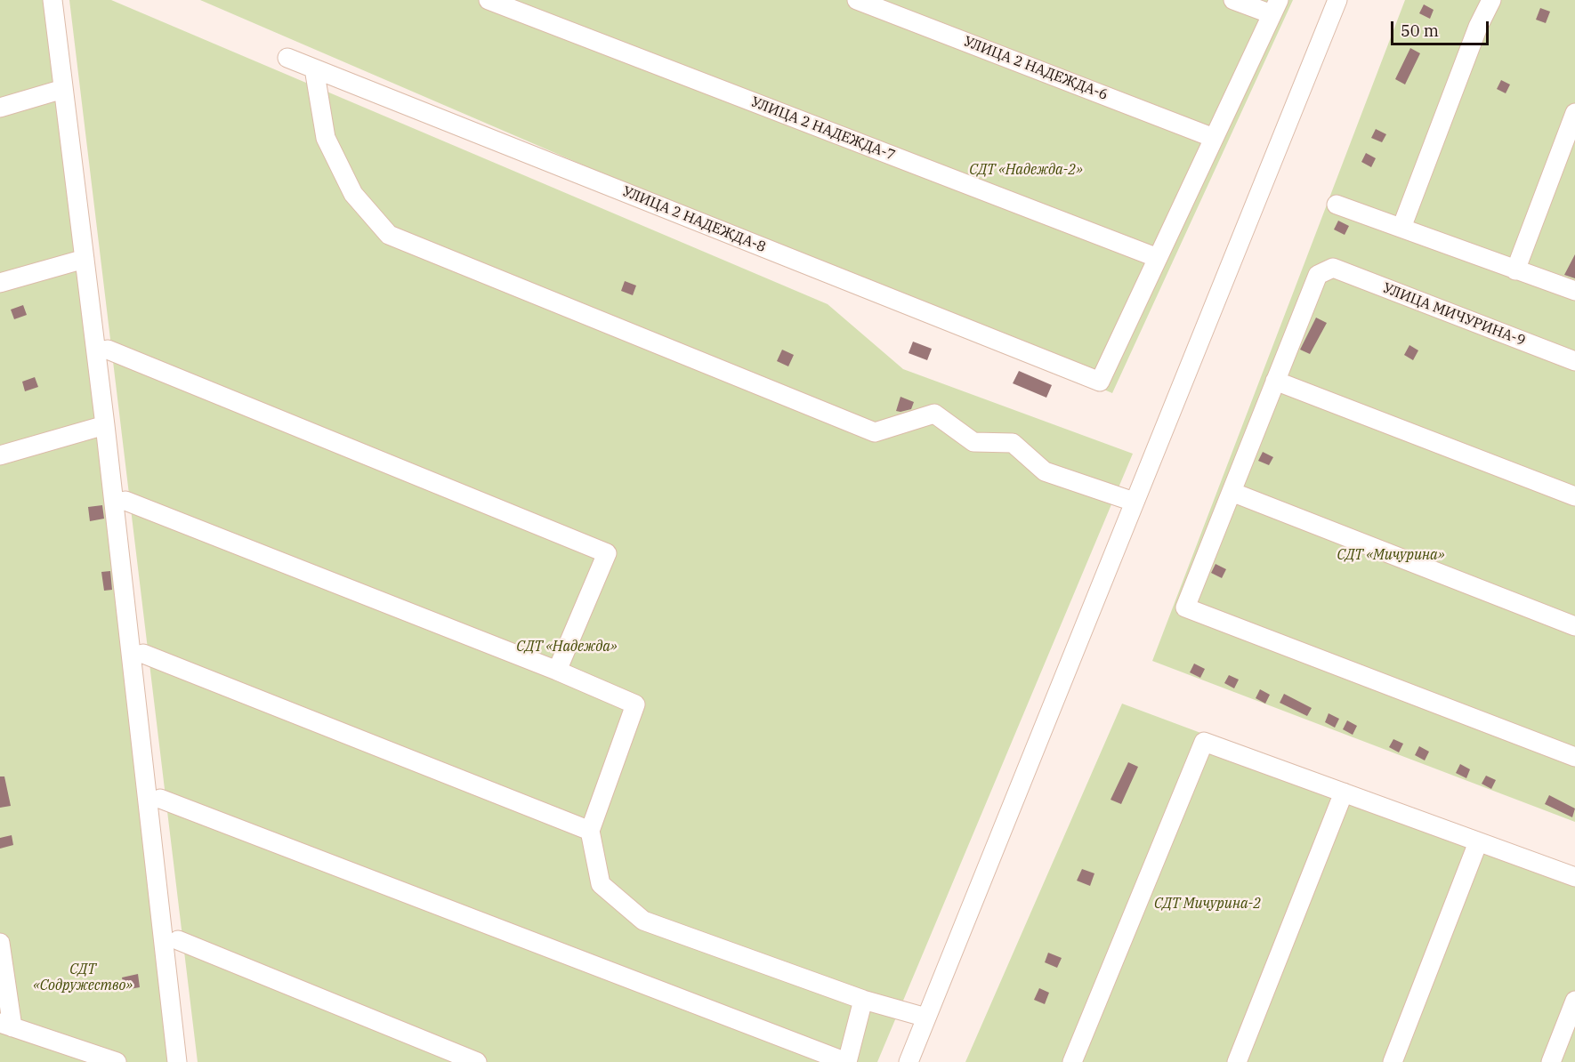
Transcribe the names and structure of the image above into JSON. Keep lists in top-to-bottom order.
{
  "streets": {
    "street": [
      "УЛИЦА 2 НАДЕЖДА-6",
      "УЛИЦА 2 НАДЕЖДА-7",
      "УЛИЦА 2 НАДЕЖДА-8",
      "УЛИЦА МИЧУРИНА-9"
    ]
  },
  "crossings": [
    ["УЛИЦА 2 НАДЕЖДА-7", "УЛИЦА 2 НАДЕЖДА-8"]
  ],
  "parks": [
    "СДТ «Надежда-2»",
    "СДТ «Мичурина»",
    "СДТ «Надежда»",
    "СДТ Мичурина-2",
    "СДТ «Содружество»"
  ],
  "scale_bar": "50 m"
}
